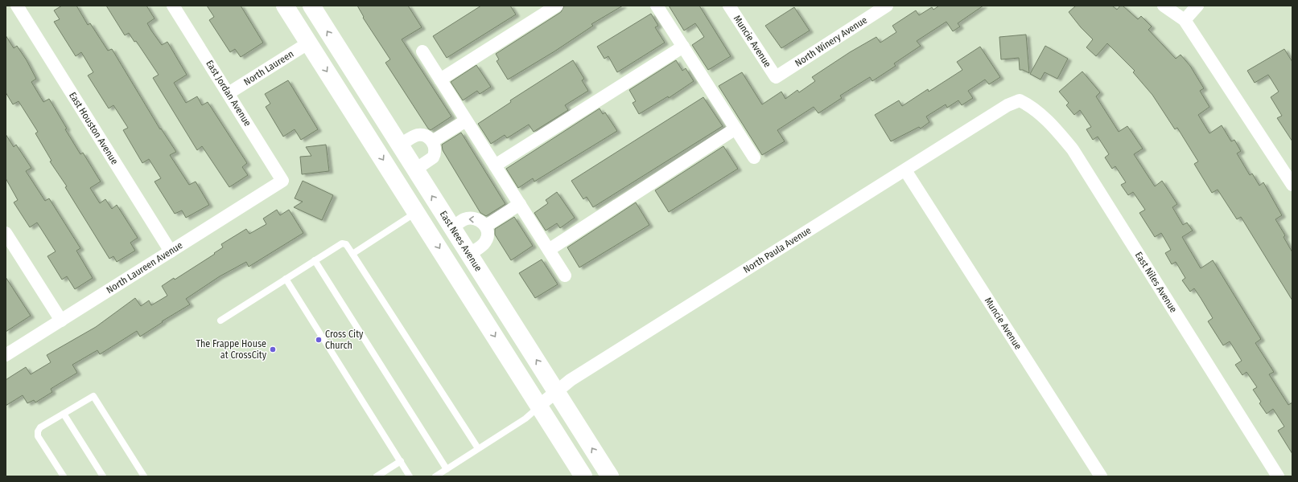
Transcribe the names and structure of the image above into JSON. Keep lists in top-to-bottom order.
{
  "streets": {
    "main road": ["East Nees Avenue"],
    "street": [
      "Muncie Avenue",
      "North Winery Avenue",
      "North Laureen",
      "East Jordan Avenue",
      "East Houston Avenue",
      "North Paula Avenue",
      "North Laureen Avenue",
      "East Niles Avenue"
    ]
  },
  "crossings": [
    ["Muncie Avenue", "North Winery Avenue"],
    ["Muncie Avenue", "North Paula Avenue"],
    ["North Laureen", "East Jordan Avenue"],
    ["East Jordan Avenue", "North Laureen Avenue"],
    ["East Houston Avenue", "North Laureen Avenue"],
    ["East Nees Avenue", "North Paula Avenue"],
    ["North Paula Avenue", "East Niles Avenue"]
  ],
  "places": ["Cross City Church", "The Frappe House at CrossCity"]
}
